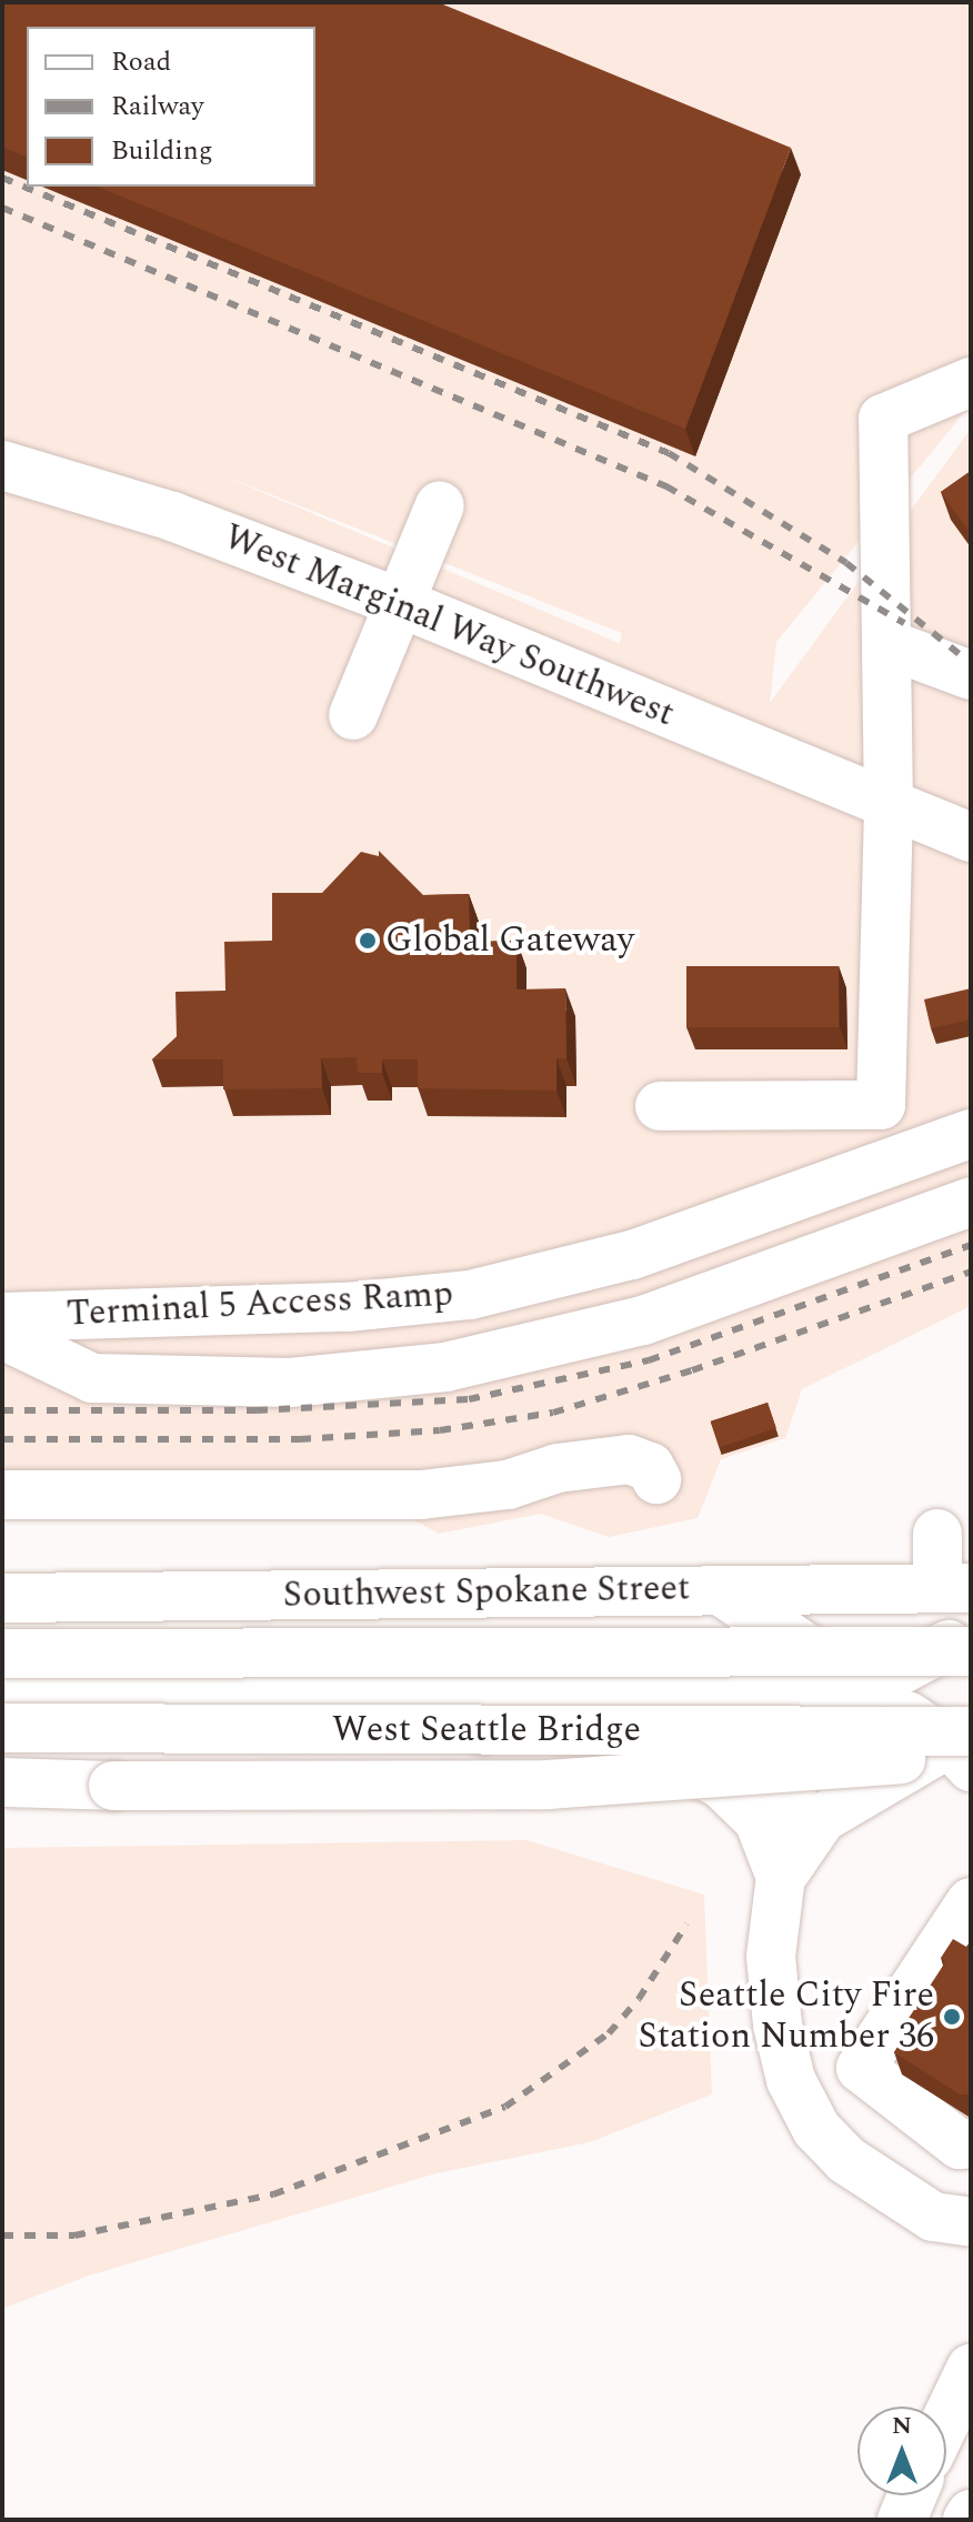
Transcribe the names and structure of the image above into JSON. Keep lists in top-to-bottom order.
{
  "streets": {
    "main road": [
      "West Marginal Way Southwest",
      "Terminal 5 Access Ramp",
      "Southwest Spokane Street",
      "West Seattle Bridge"
    ]
  },
  "places": ["Global Gateway", "Seattle City Fire Station Number 36"],
  "legend": ["Road", "Railway", "Building"],
  "north": "top"
}
